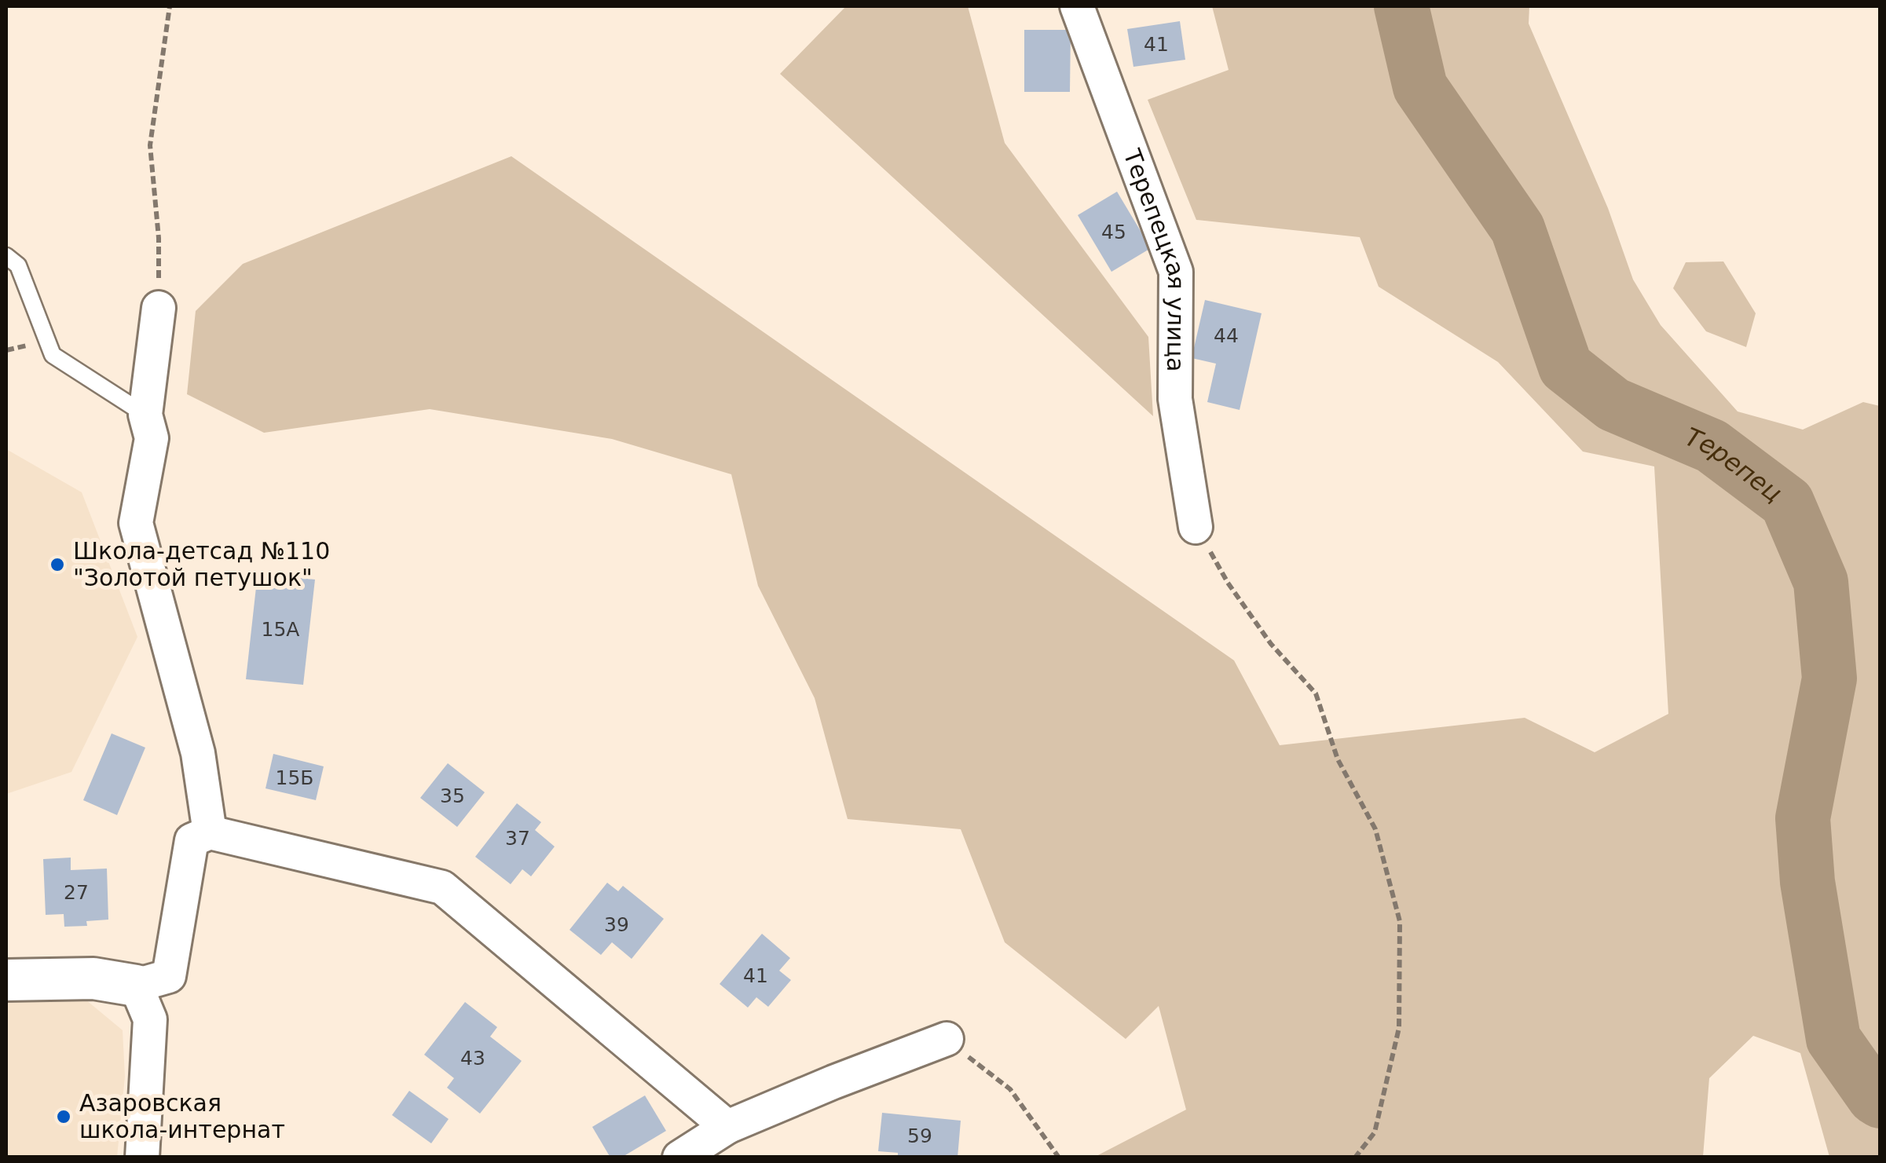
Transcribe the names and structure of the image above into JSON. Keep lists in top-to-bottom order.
{
  "streets": {
    "street": ["Терепецкая улица"]
  },
  "water": ["Терепец"],
  "places": ["Школа-детсад №110 \"Золотой петушок\"", "Азаровская школа-интернат"],
  "house_numbers": [
    "41",
    "45",
    "44",
    "15А",
    "15Б",
    "35",
    "37",
    "27",
    "39",
    "41",
    "43",
    "59"
  ]
}
